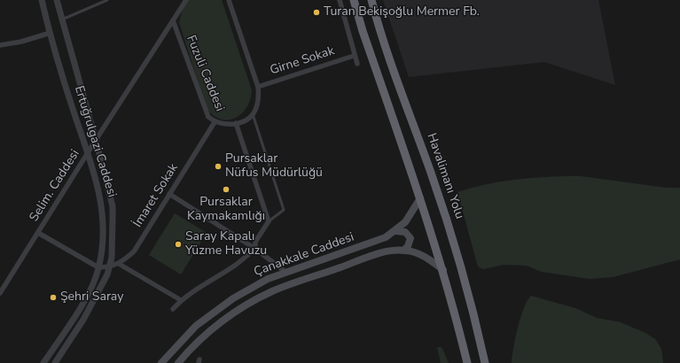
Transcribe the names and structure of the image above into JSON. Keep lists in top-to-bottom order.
{
  "streets": {
    "highway": ["Havalimanı Yolu"],
    "main road": ["Çanakkale Caddesi"],
    "street": [
      "Girne Sokak",
      "Fuzuli Caddesi",
      "Ertuğrulgazi Caddesi",
      "Selim. Caddesi",
      "İmaret Sokak"
    ]
  },
  "crossings": [
    ["Fuzuli Caddesi", "Selim. Caddesi"],
    ["Fuzuli Caddesi", "İmaret Sokak"],
    ["Ertuğrulgazi Caddesi", "Selim. Caddesi"],
    ["Ertuğrulgazi Caddesi", "İmaret Sokak"]
  ],
  "places": [
    "Turan Bekişoğlu Mermer Fb.",
    "Pursaklar Nüfus Müdürlüğü",
    "Pursaklar Kaymakamlığı",
    "Saray Kapalı Yüzme Havuzu",
    "Şehri Saray"
  ]
}
